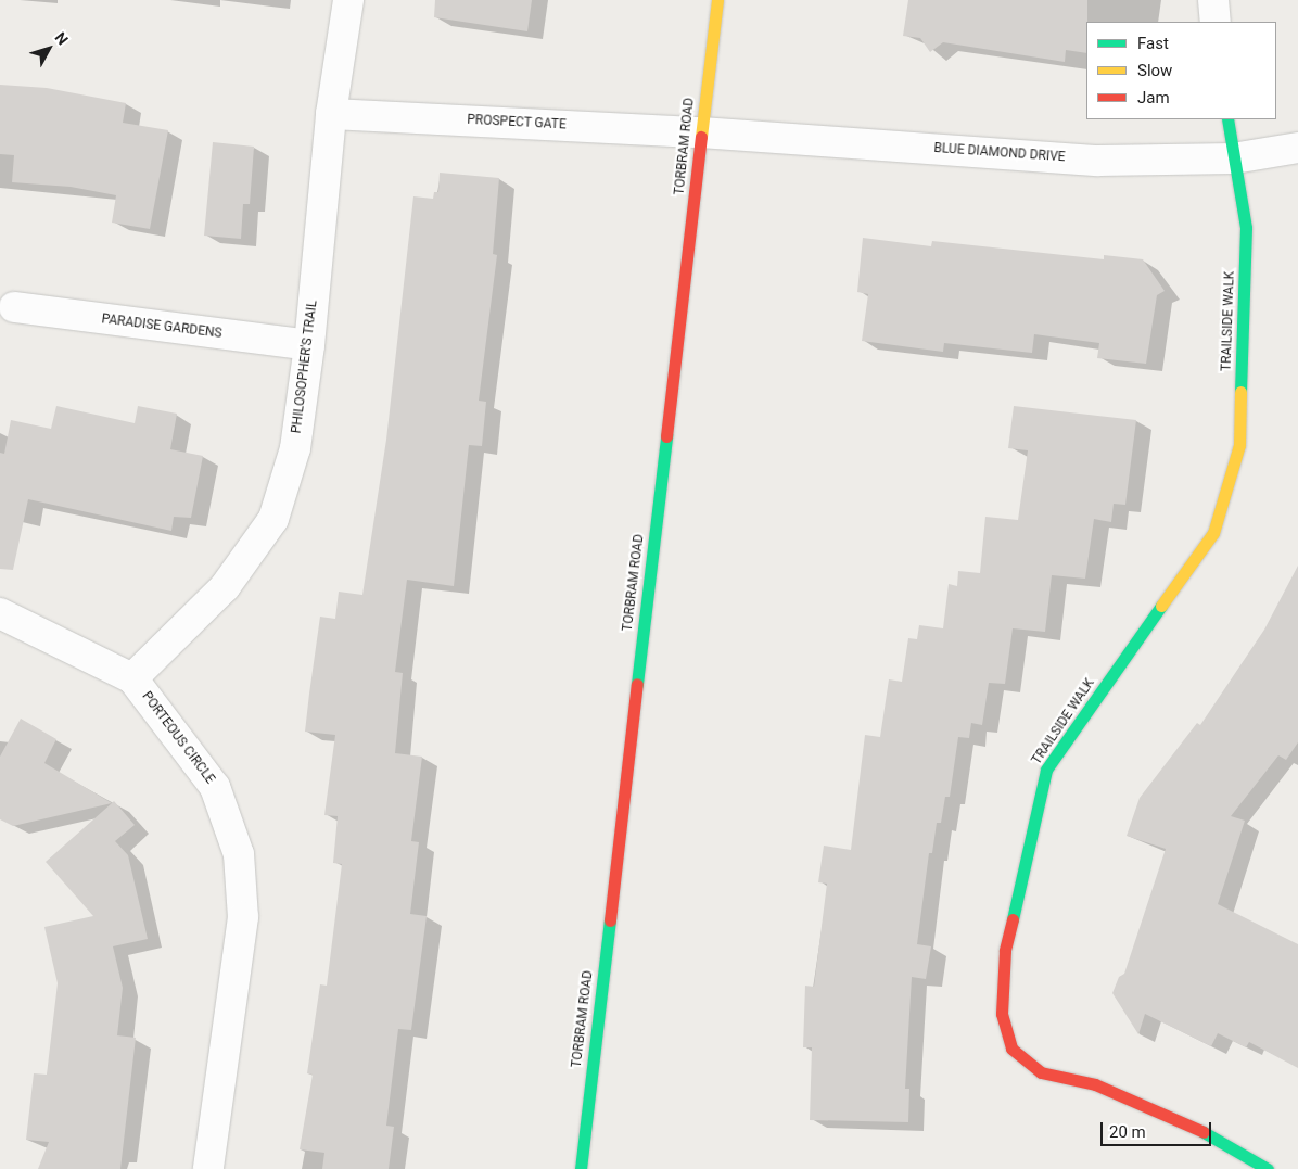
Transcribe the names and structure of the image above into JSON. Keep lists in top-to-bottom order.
{
  "streets": {
    "street": [
      "PROSPECT GATE",
      "TORBRAM ROAD",
      "BLUE DIAMOND DRIVE",
      "TRAILSIDE WALK",
      "PARADISE GARDENS",
      "PHILOSOPHER'S TRAIL",
      "PORTEOUS CIRCLE"
    ]
  },
  "crossings": [
    ["PROSPECT GATE", "TORBRAM ROAD"],
    ["PROSPECT GATE", "BLUE DIAMOND DRIVE"],
    ["PROSPECT GATE", "PHILOSOPHER'S TRAIL"],
    ["TORBRAM ROAD", "BLUE DIAMOND DRIVE"],
    ["BLUE DIAMOND DRIVE", "TRAILSIDE WALK"],
    ["PARADISE GARDENS", "PHILOSOPHER'S TRAIL"],
    ["PHILOSOPHER'S TRAIL", "PORTEOUS CIRCLE"]
  ],
  "legend": ["Fast", "Slow", "Jam"],
  "scale_bar": "20 m",
  "north": "top right"
}
